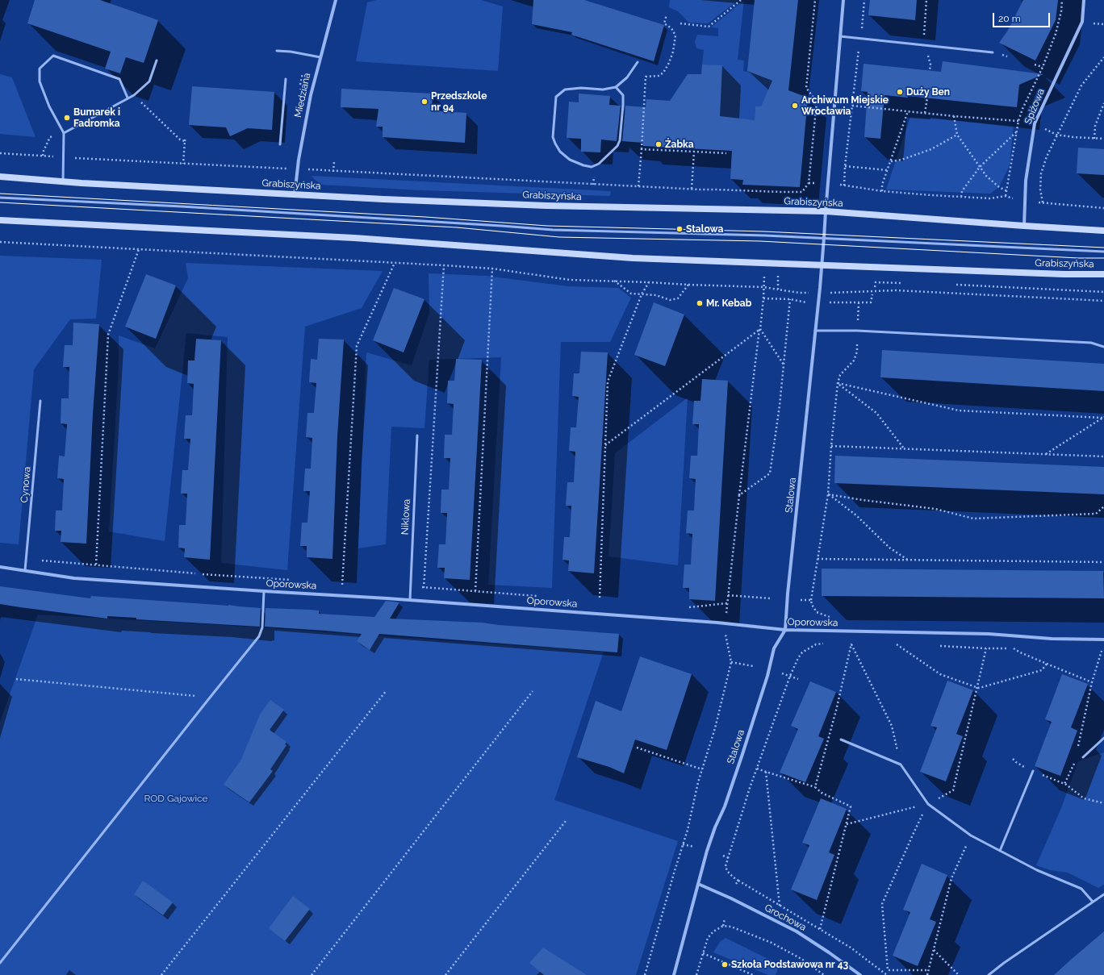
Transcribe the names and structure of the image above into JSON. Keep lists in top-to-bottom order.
{
  "streets": {
    "main road": ["Grabiszyńska"],
    "street": [
      "Miedziana",
      "Spiżowa",
      "Stalowa",
      "Oporowska",
      "Grochowa"
    ],
    "lane": ["Cynowa", "Niklowa"]
  },
  "crossings": [
    ["Miedziana", "Grabiszyńska"],
    ["Spiżowa", "Grabiszyńska"],
    ["Grabiszyńska", "Stalowa"],
    ["Cynowa", "Oporowska"],
    ["Stalowa", "Oporowska"],
    ["Stalowa", "Grochowa"],
    ["Niklowa", "Oporowska"]
  ],
  "parks": ["ROD Gajowice"],
  "places": [
    "Duży Ben",
    "Przedszkole nr 94",
    "Archiwum Miejskie Wrocławia",
    "Bumarek i Fadromka",
    "Żabka",
    "Stalowa",
    "Mr. Kebab",
    "Szkoła Podstawowa nr 43"
  ],
  "scale_bar": "20 m"
}
